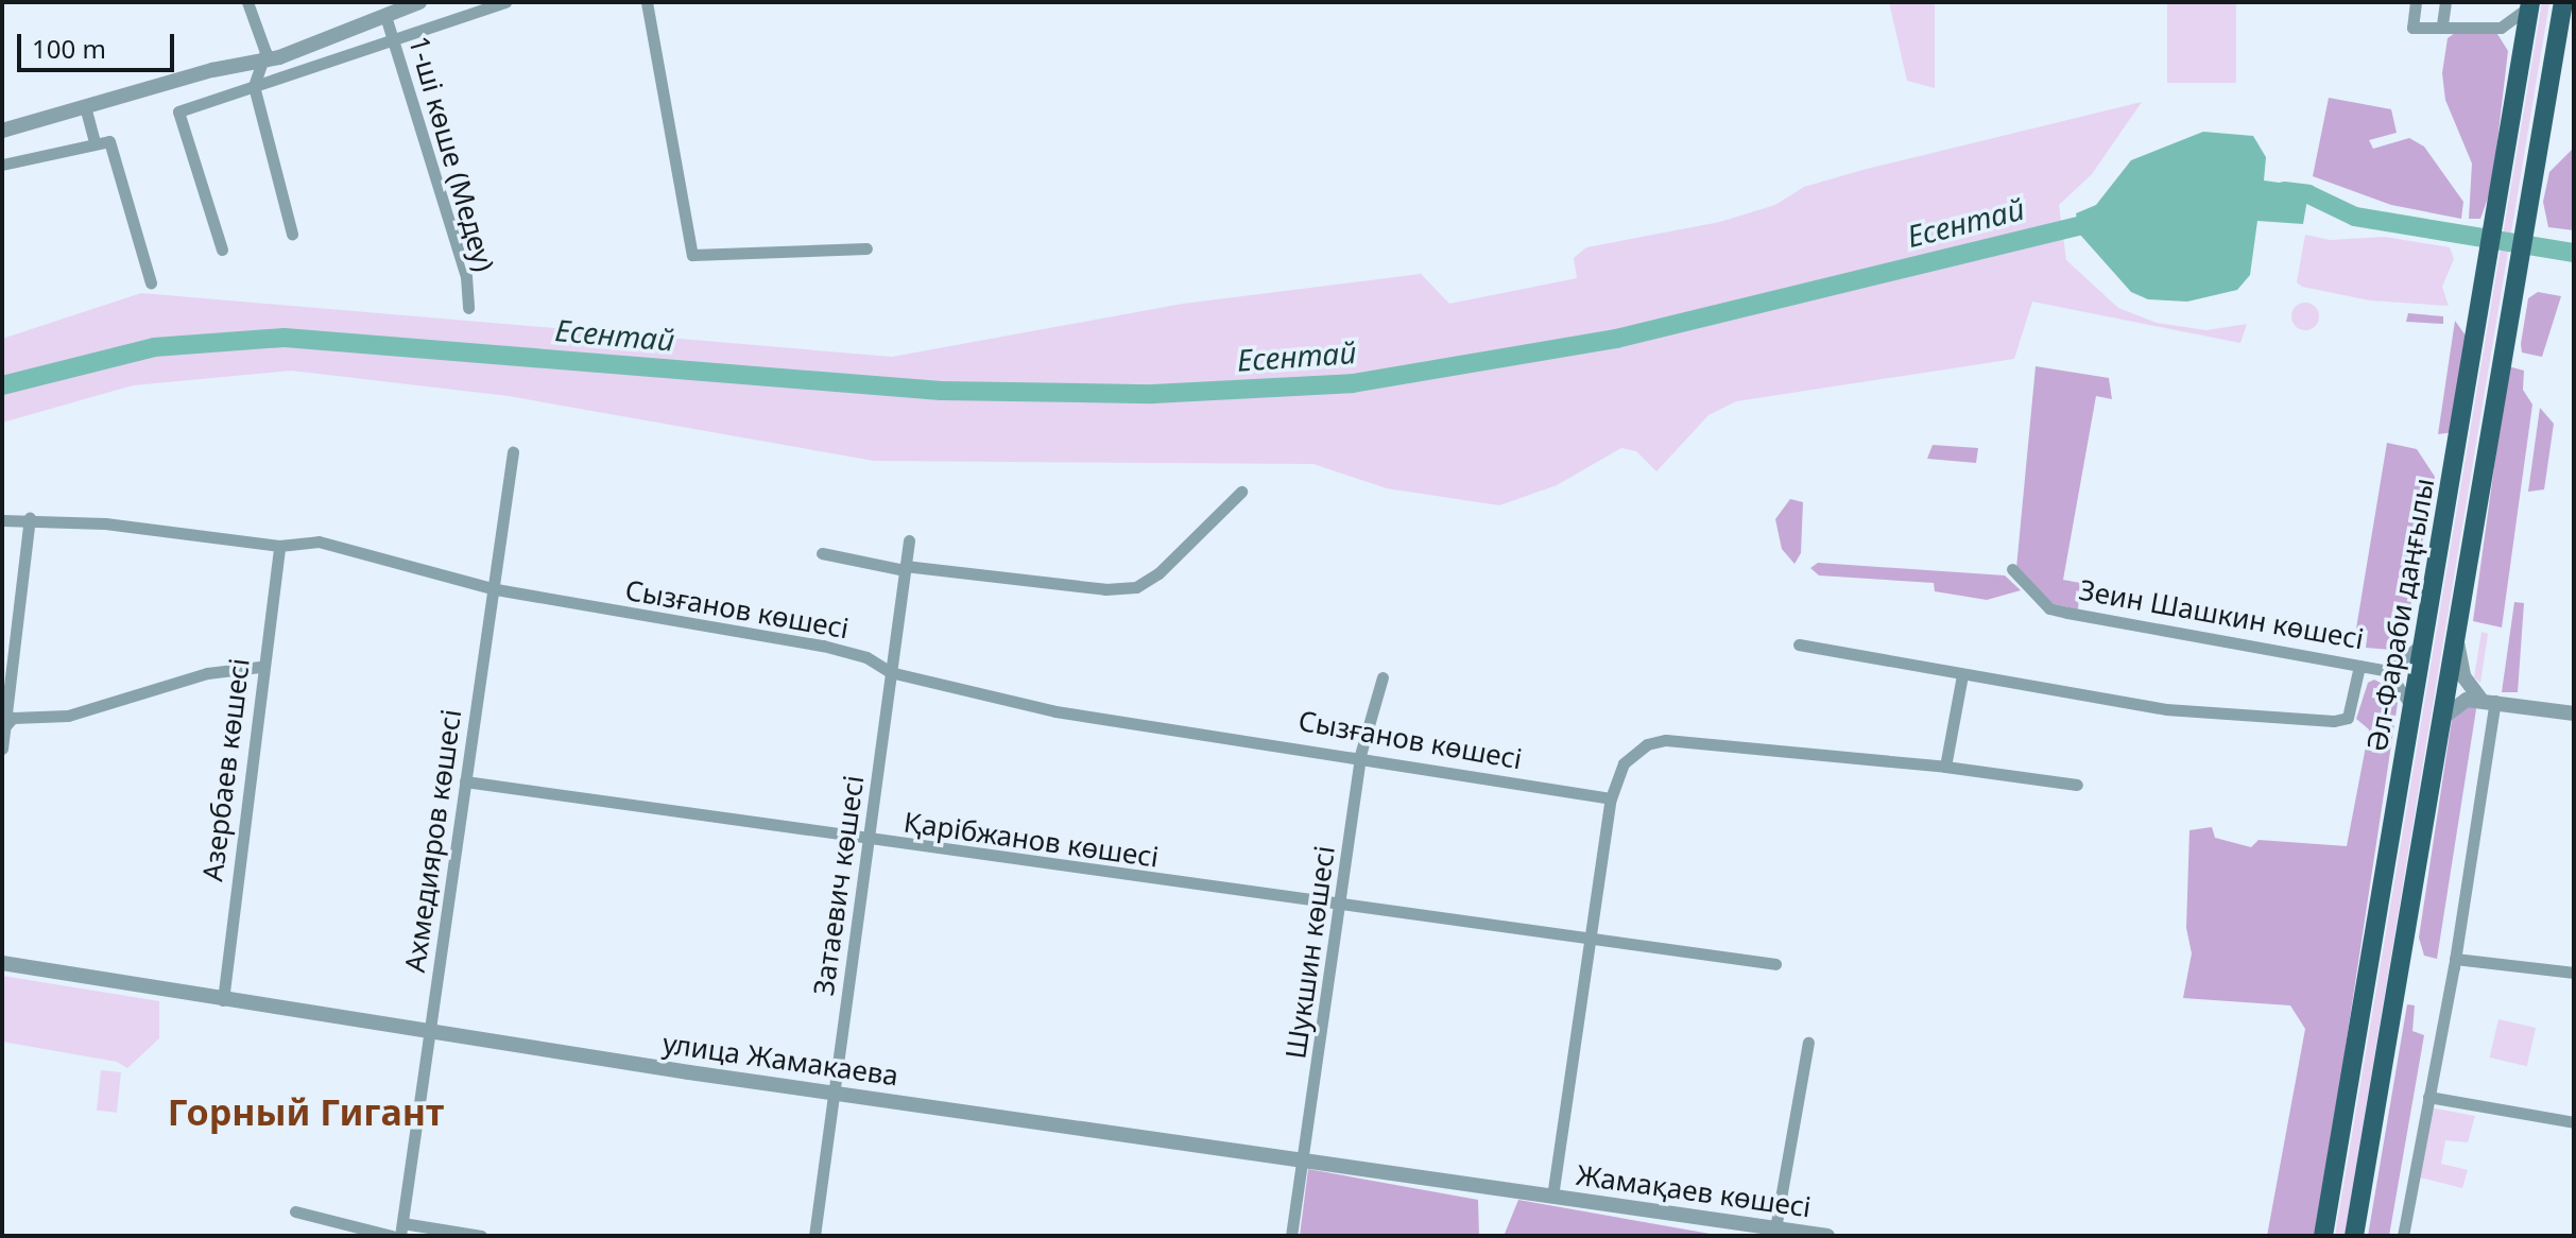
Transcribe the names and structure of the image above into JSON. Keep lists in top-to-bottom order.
{
  "streets": {
    "main road": ["Әл-Фараби даңғылы"],
    "street": [
      "1-ші көше (Медеу)",
      "Сызғанов көшесі",
      "Зеин Шашкин көшесі",
      "Азербаев көшесі",
      "Қарібжанов көшесі",
      "Ахмедияров көшесі",
      "Затаевич көшесі",
      "Шукшин көшесі",
      "улица Жамакаева",
      "Жамақаев көшесі"
    ]
  },
  "crossings": [
    ["Сызғанов көшесі", "Азербаев көшесі"],
    ["Сызғанов көшесі", "Ахмедияров көшесі"],
    ["Сызғанов көшесі", "Затаевич көшесі"],
    ["Сызғанов көшесі", "Шукшин көшесі"],
    ["Азербаев көшесі", "улица Жамакаева"],
    ["Қарібжанов көшесі", "Ахмедияров көшесі"],
    ["Қарібжанов көшесі", "Затаевич көшесі"],
    ["Қарібжанов көшесі", "Шукшин көшесі"],
    ["Ахмедияров көшесі", "улица Жамакаева"],
    ["Затаевич көшесі", "улица Жамакаева"],
    ["Шукшин көшесі", "улица Жамакаева"],
    ["улица Жамакаева", "Жамақаев көшесі"]
  ],
  "districts": ["Горный Гигант"],
  "water": ["Есентай"],
  "scale_bar": "100 m"
}
